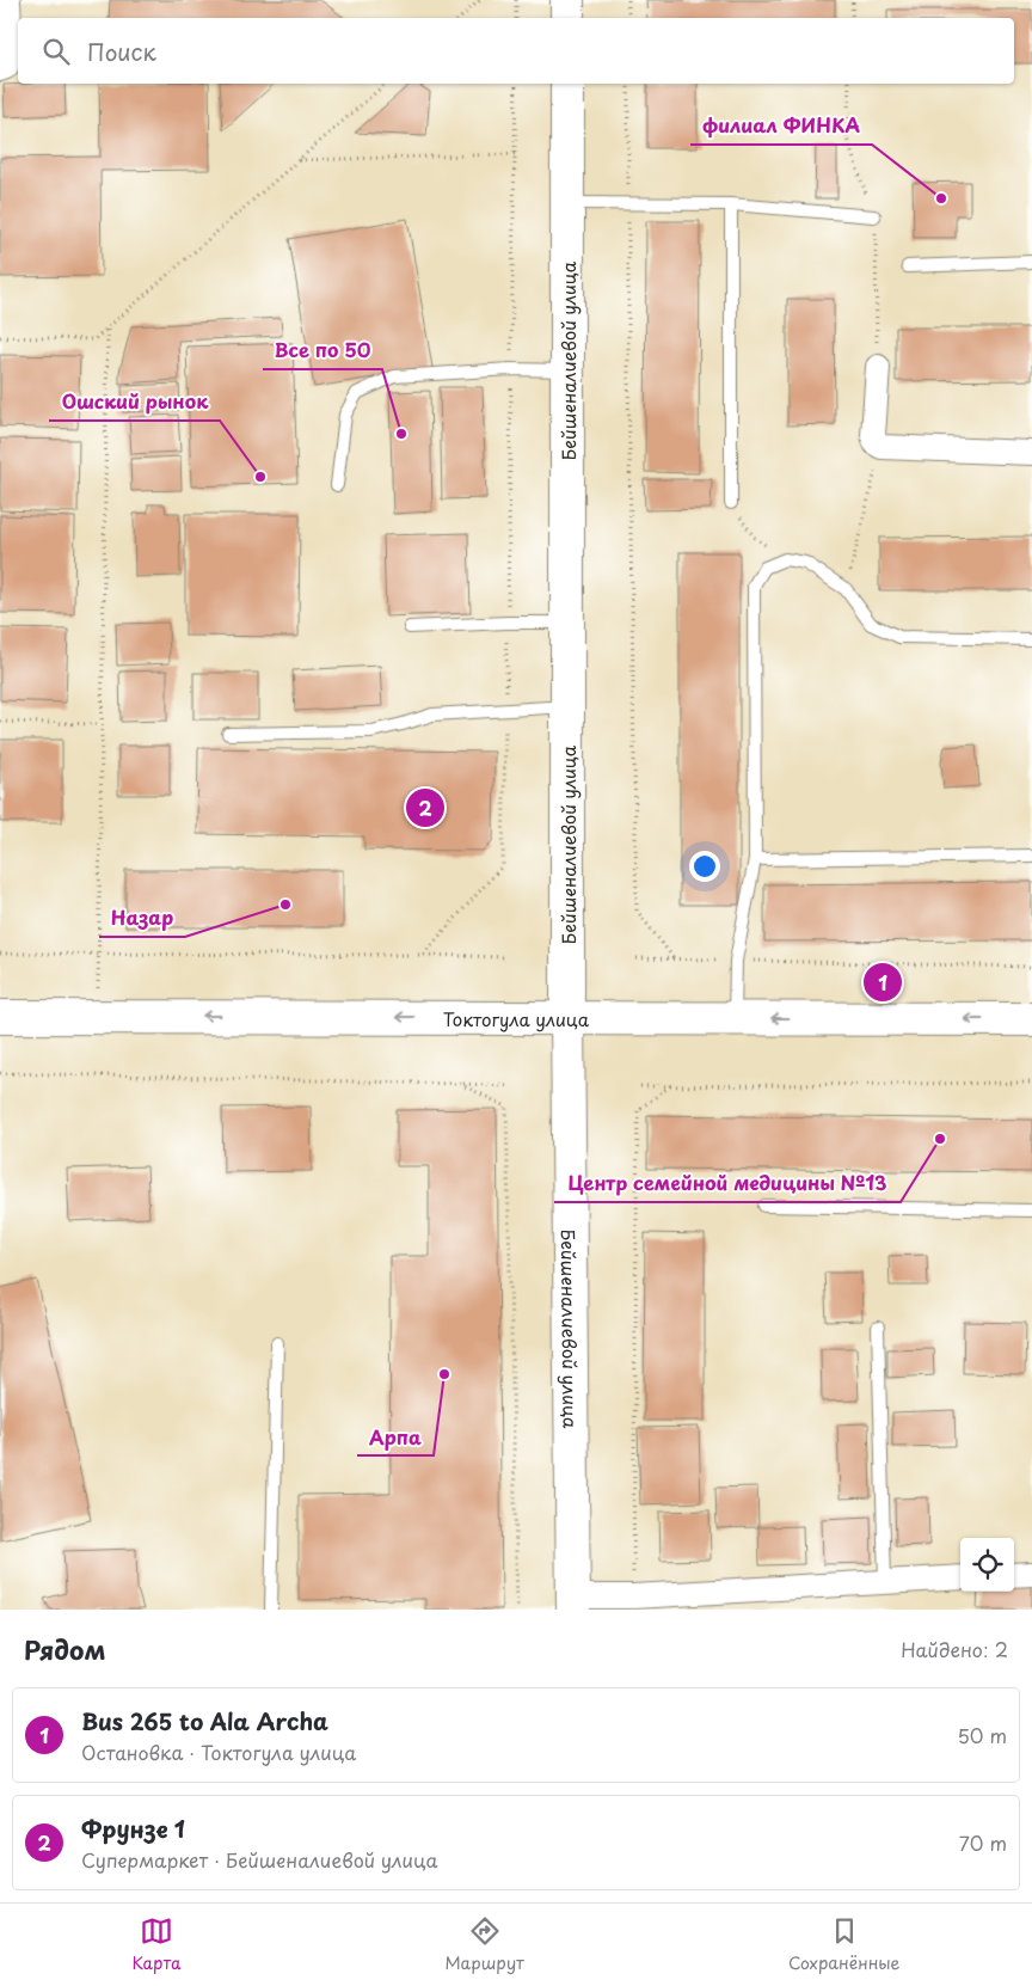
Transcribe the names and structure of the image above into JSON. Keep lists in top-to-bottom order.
{
  "streets": {
    "street": ["Бейшеналиевой улица", "Токтогула улица"]
  },
  "crossings": [
    ["Бейшеналиевой улица", "Токтогула улица"]
  ],
  "one_way": ["Токтогула улица"],
  "places": [
    "филиал ФИНКА",
    "Все по 50",
    "Ошский рынок",
    "Назар",
    "Центр семейной медицины №13",
    "Арпа"
  ],
  "page": {
    "search": "Поиск",
    "pins": ["2", "1"],
    "heading": ["Рядом", "Найдено: 2"],
    "list": [
      {
        "mark": "1",
        "name": "Bus 265 to Ala Archa",
        "note": "Остановка · Токтогула улица",
        "value": "50 m"
      },
      {
        "mark": "2",
        "name": "Фрунзе 1",
        "note": "Супермаркет · Бейшеналиевой улица",
        "value": "70 m"
      }
    ],
    "nav": ["Карта", "Маршрут", "Сохранённые"]
  }
}
